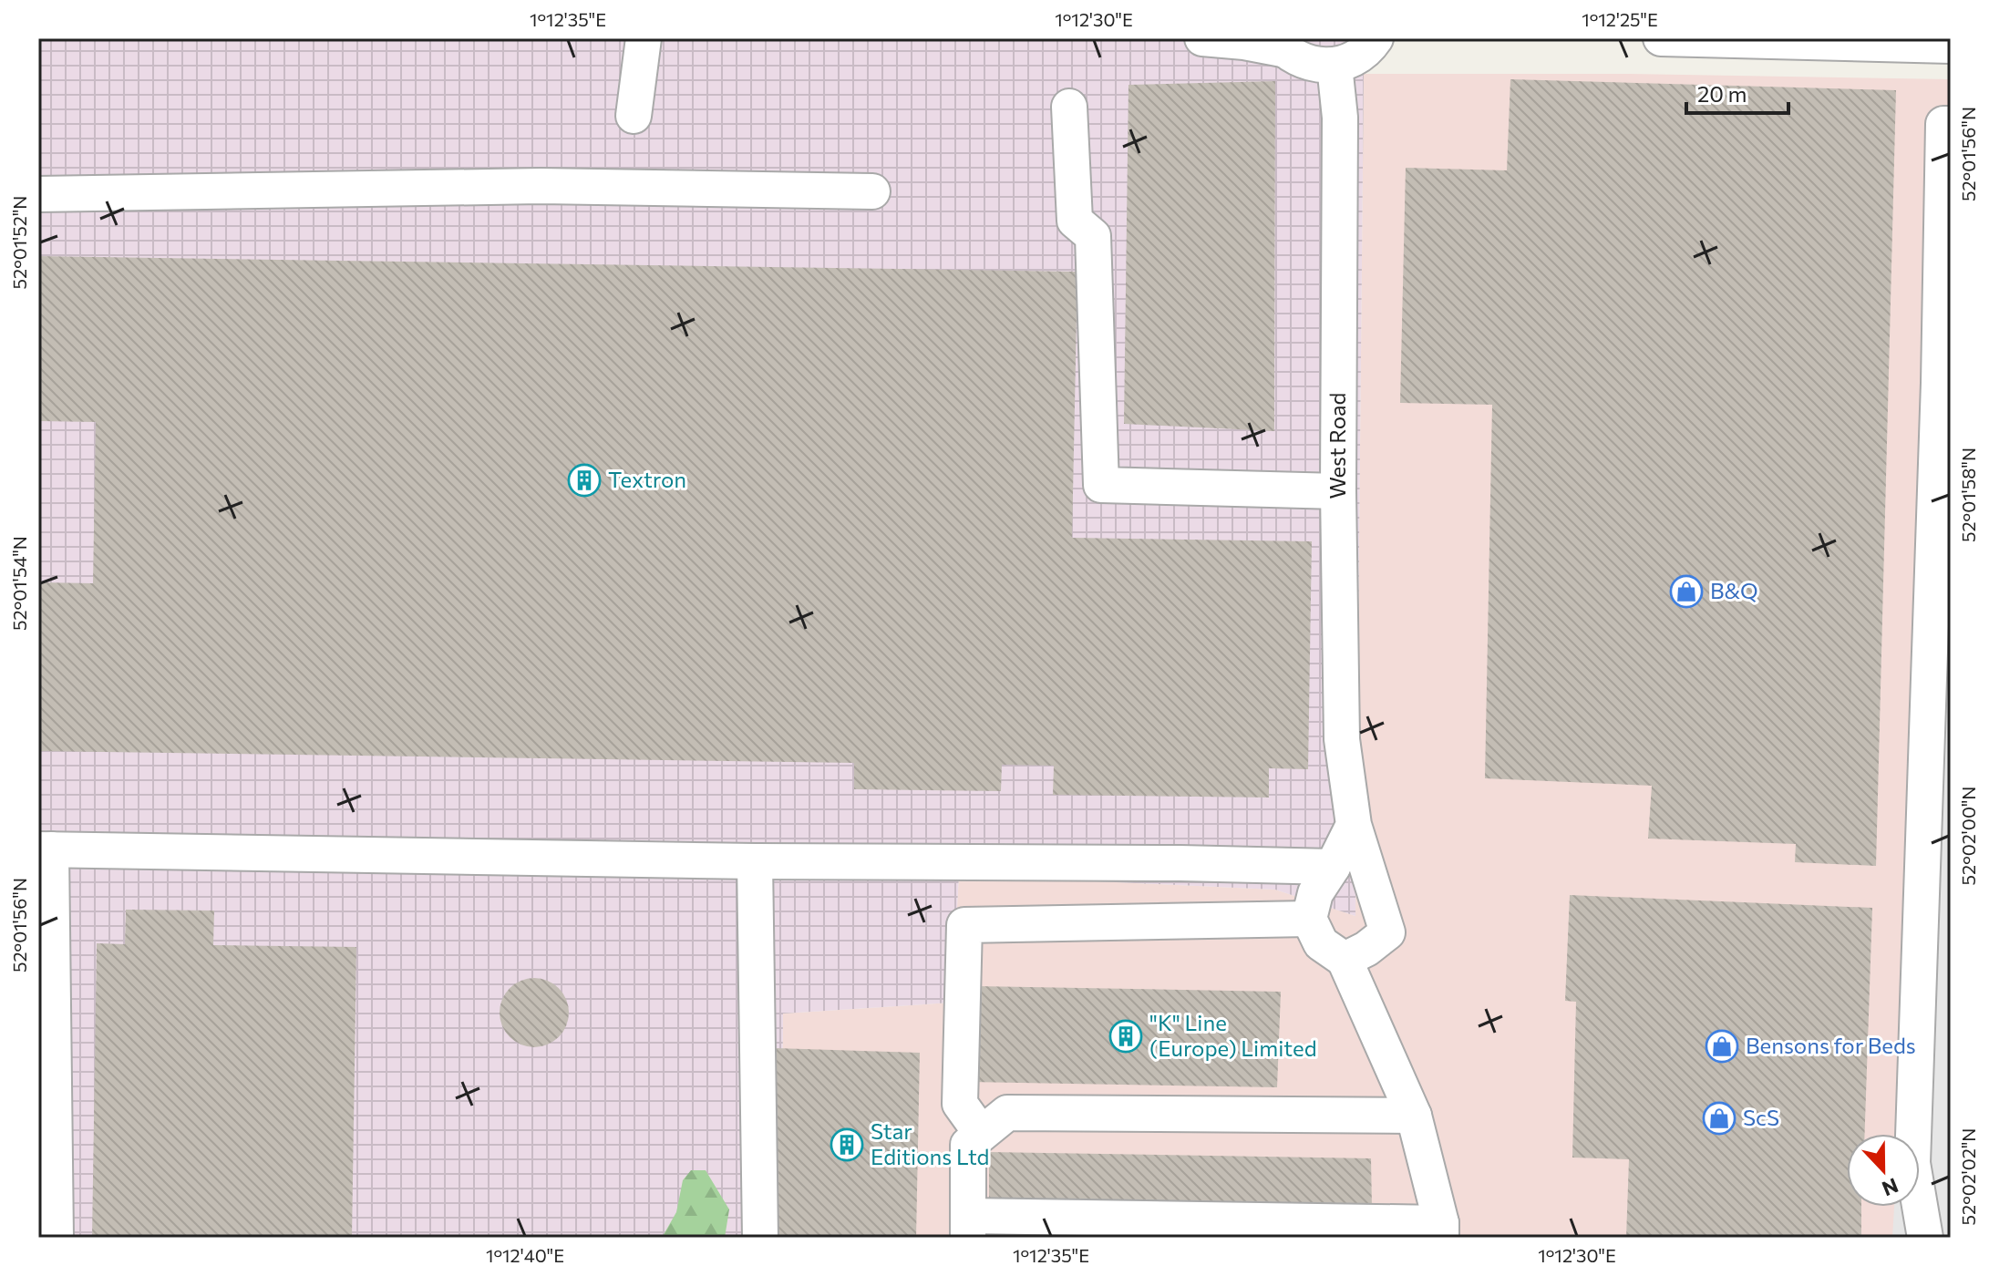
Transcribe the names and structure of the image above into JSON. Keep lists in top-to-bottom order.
{
  "streets": {
    "street": ["West Road"]
  },
  "places": {
    "building": ["Textron", "\"K\" Line (Europe) Limited", "Star Editions Ltd"],
    "shop": ["B&Q", "Bensons for Beds", "ScS"]
  },
  "scale_bar": "20 m",
  "north": "bottom",
  "coordinates": [
    "1°12'35\"E",
    "1°12'30\"E",
    "1°12'25\"E",
    "52°01'56\"N",
    "52°01'52\"N",
    "52°01'58\"N",
    "52°01'54\"N",
    "52°02'00\"N",
    "52°02'02\"N",
    "1°12'40\"E"
  ]
}
